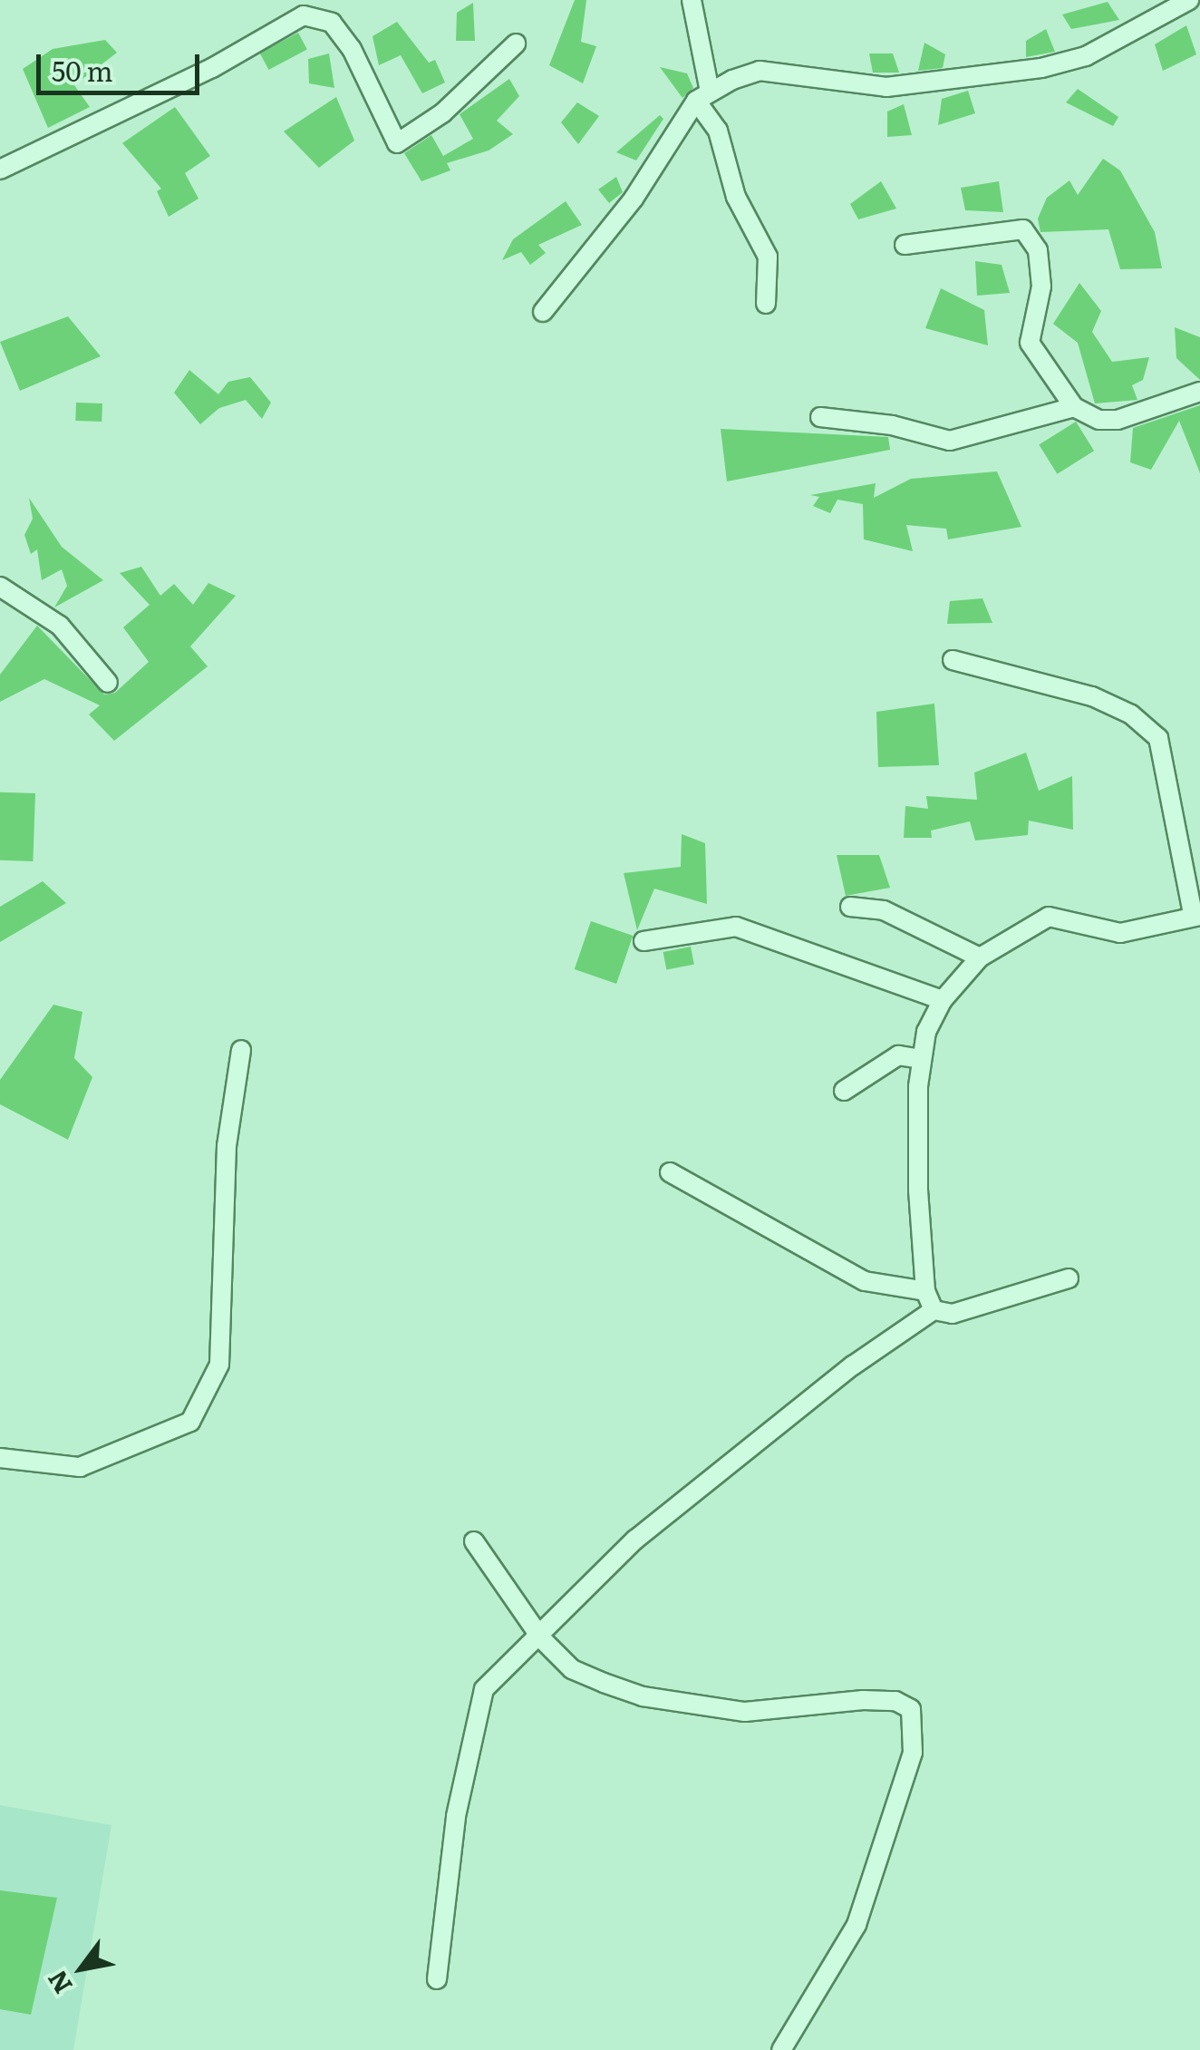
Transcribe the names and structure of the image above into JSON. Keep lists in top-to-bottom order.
{
  "scale_bar": "50 m",
  "north": "bottom left"
}
